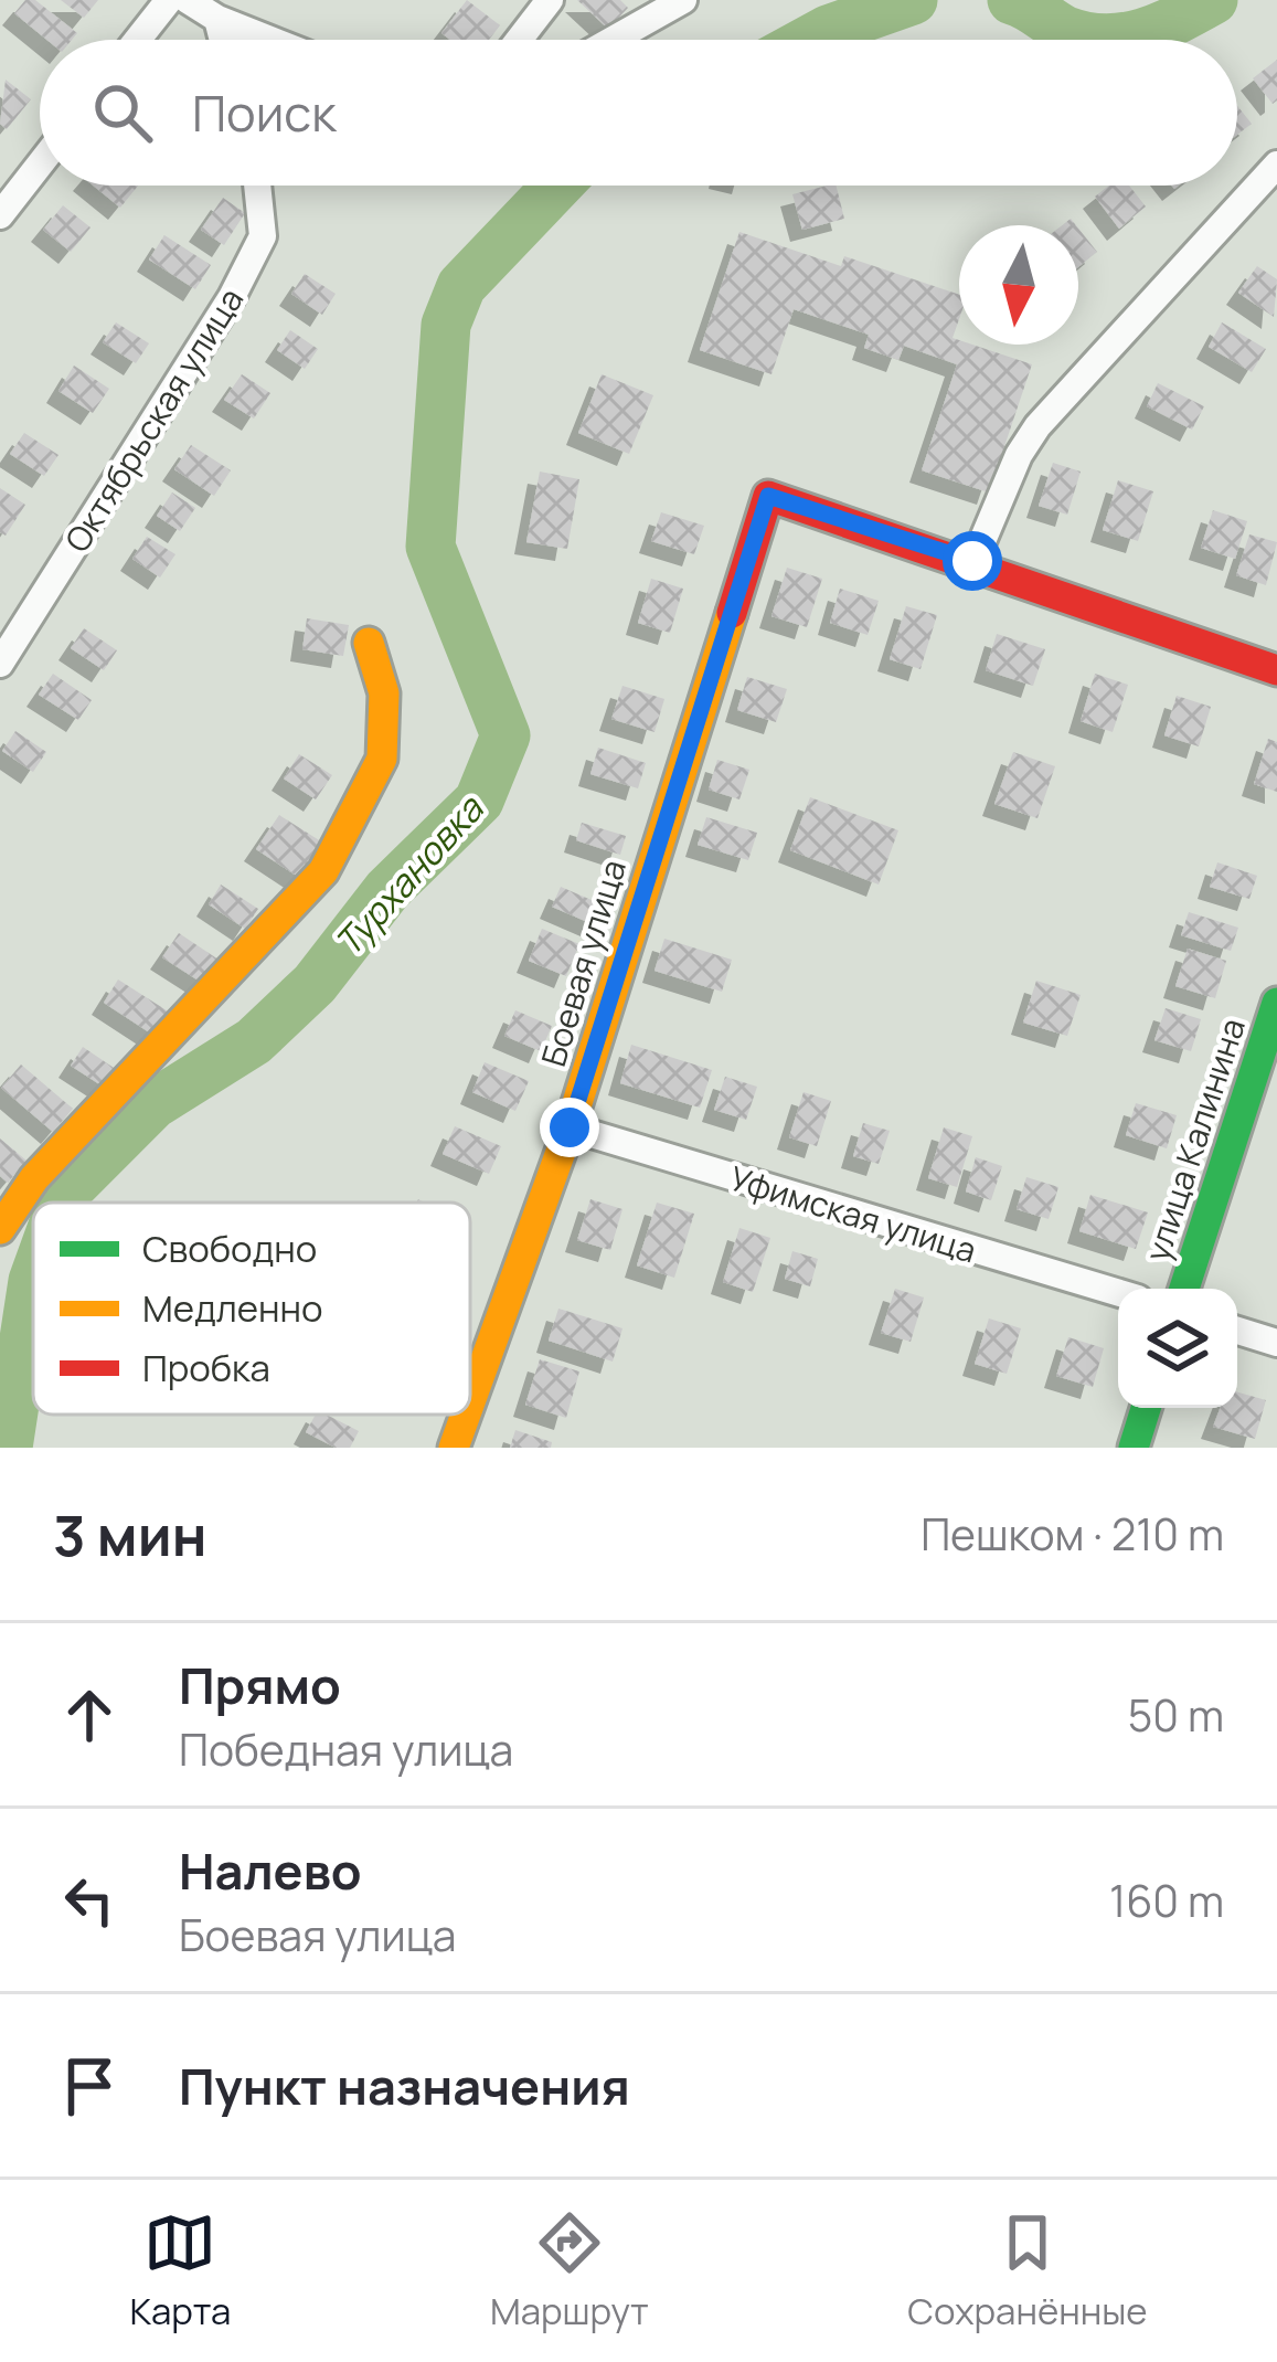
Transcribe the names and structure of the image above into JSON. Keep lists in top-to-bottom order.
{
  "streets": {
    "street": [
      "Октябрьская улица",
      "Боевая улица",
      "улица Калинина",
      "Уфимская улица"
    ]
  },
  "crossings": [
    ["Боевая улица", "Уфимская улица"]
  ],
  "water": ["Турхановка"],
  "legend": ["Свободно", "Медленно", "Пробка"],
  "north": "bottom",
  "page": {
    "search": "Поиск",
    "heading": ["3 мин", "Пешком · 210 m"],
    "list": [
      ["Прямо", "Победная улица", "50 m"],
      ["Налево", "Боевая улица", "160 m"],
      "Пункт назначения"
    ],
    "nav": ["Карта", "Маршрут", "Сохранённые"]
  }
}
